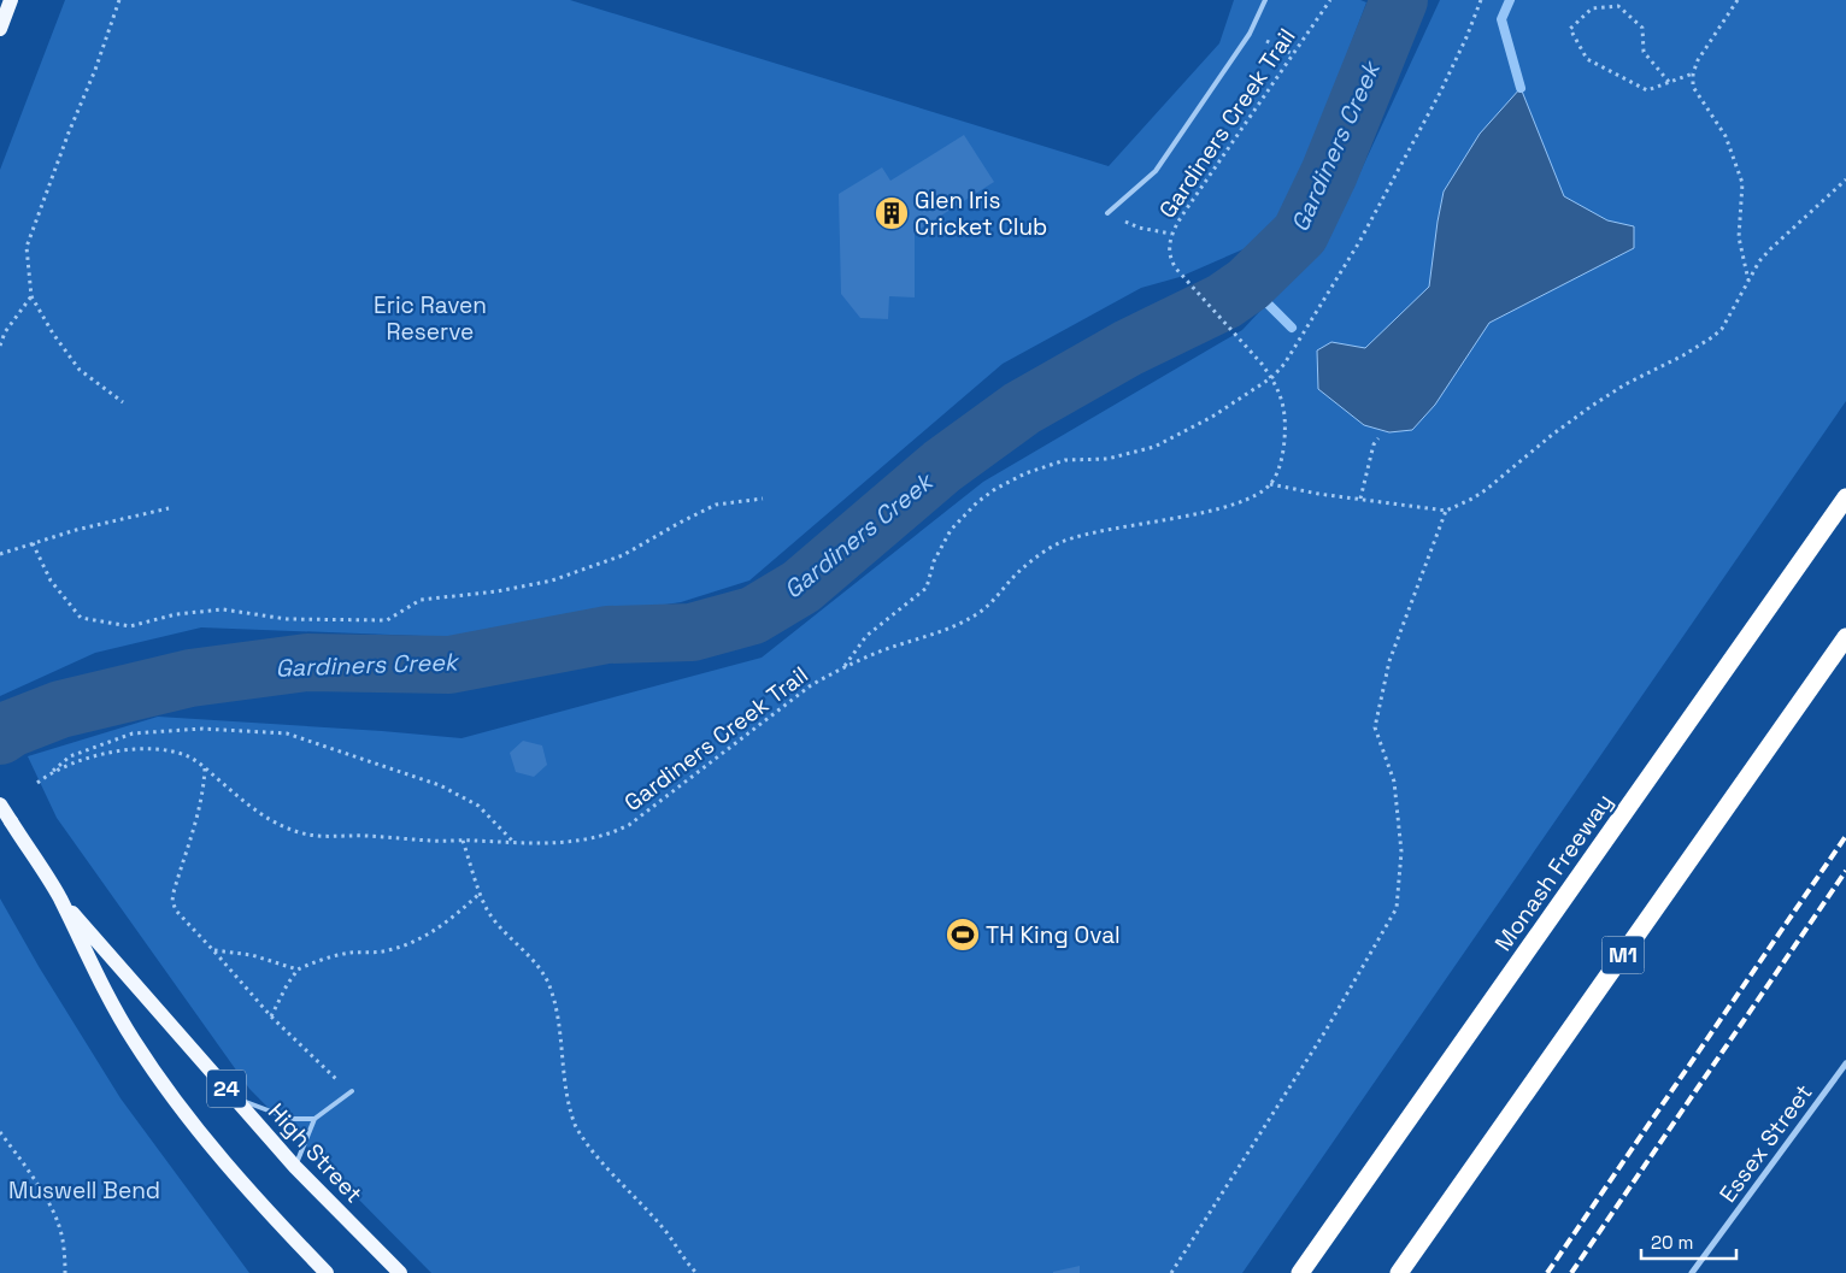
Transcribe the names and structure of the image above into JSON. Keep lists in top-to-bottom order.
{
  "streets": {
    "highway": ["Monash Freeway", "M1"],
    "main road": ["24", "High Street"],
    "street": ["Essex Street"],
    "path": ["Gardiners Creek Trail"]
  },
  "water": ["Gardiners Creek"],
  "parks": ["Eric Raven Reserve", "Muswell Bend"],
  "places": {
    "building": ["Glen Iris Cricket Club"],
    "sports": ["TH King Oval"]
  },
  "scale_bar": "20 m"
}
